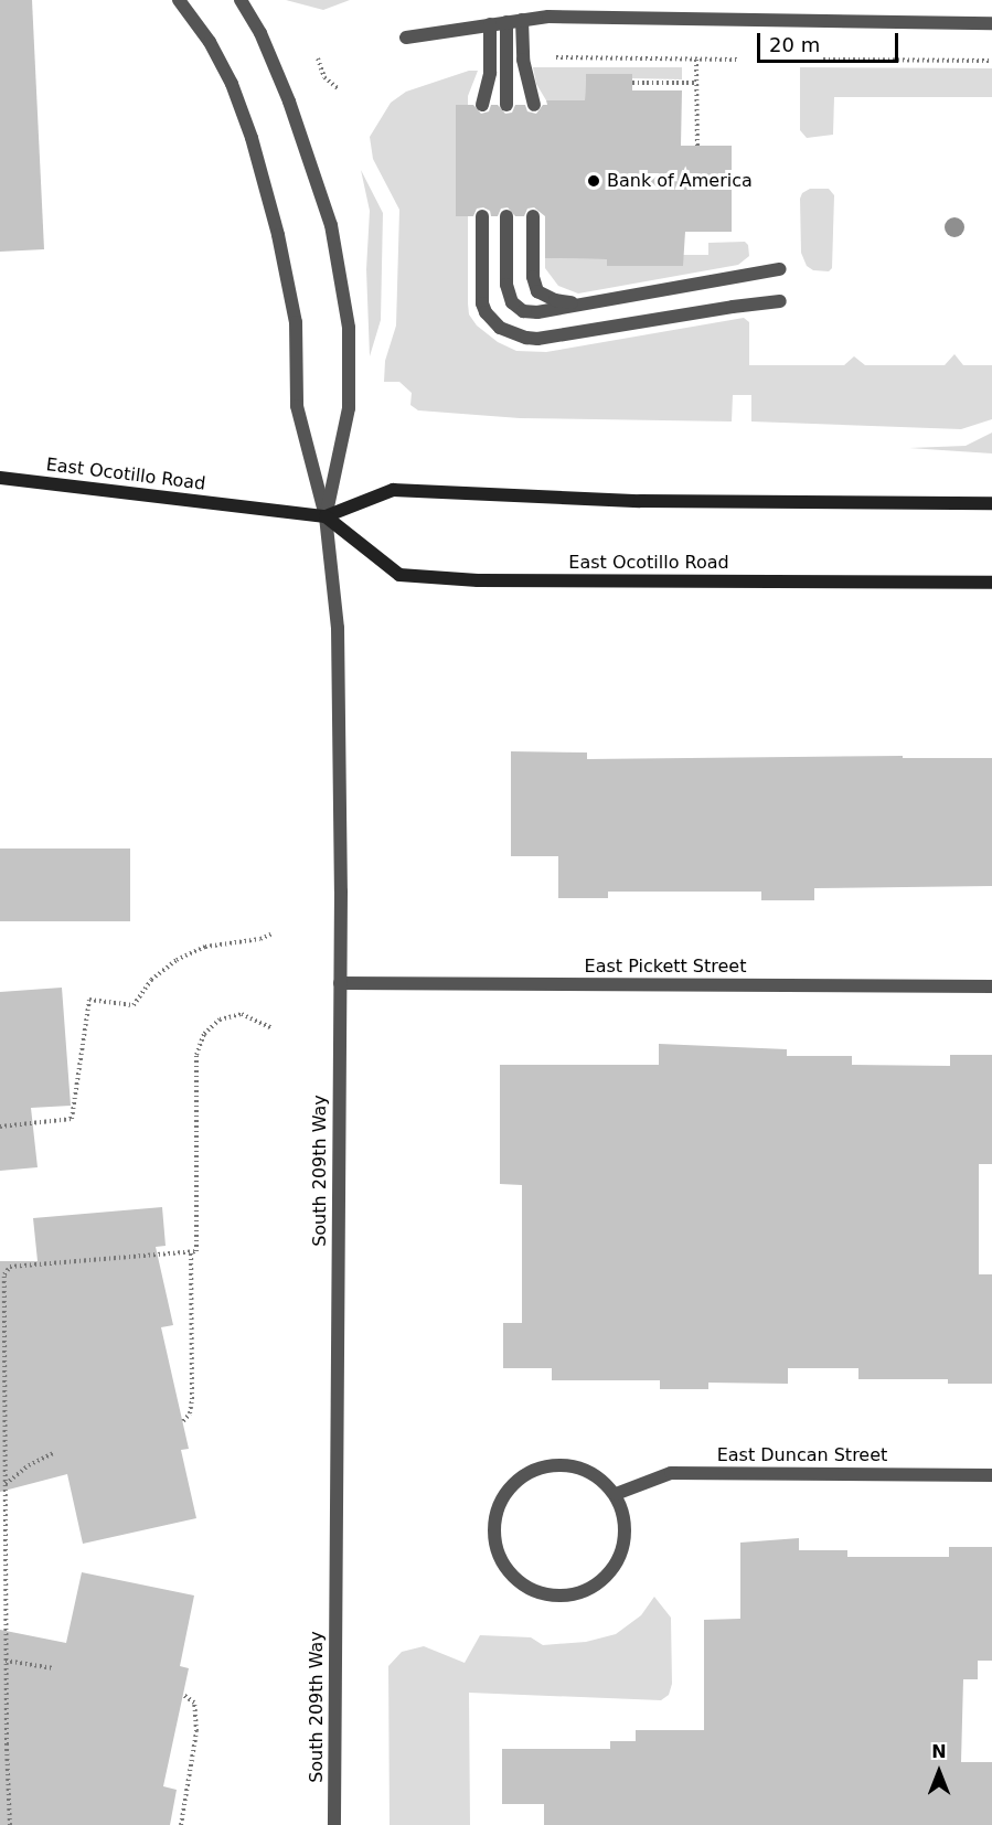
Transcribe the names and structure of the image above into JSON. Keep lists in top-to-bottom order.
{
  "streets": {
    "main road": ["East Ocotillo Road"],
    "street": ["East Pickett Street", "South 209th Way", "East Duncan Street"]
  },
  "crossings": [
    ["East Ocotillo Road", "South 209th Way"],
    ["East Pickett Street", "South 209th Way"]
  ],
  "places": ["Bank of America"],
  "scale_bar": "20 m",
  "north": "top"
}
